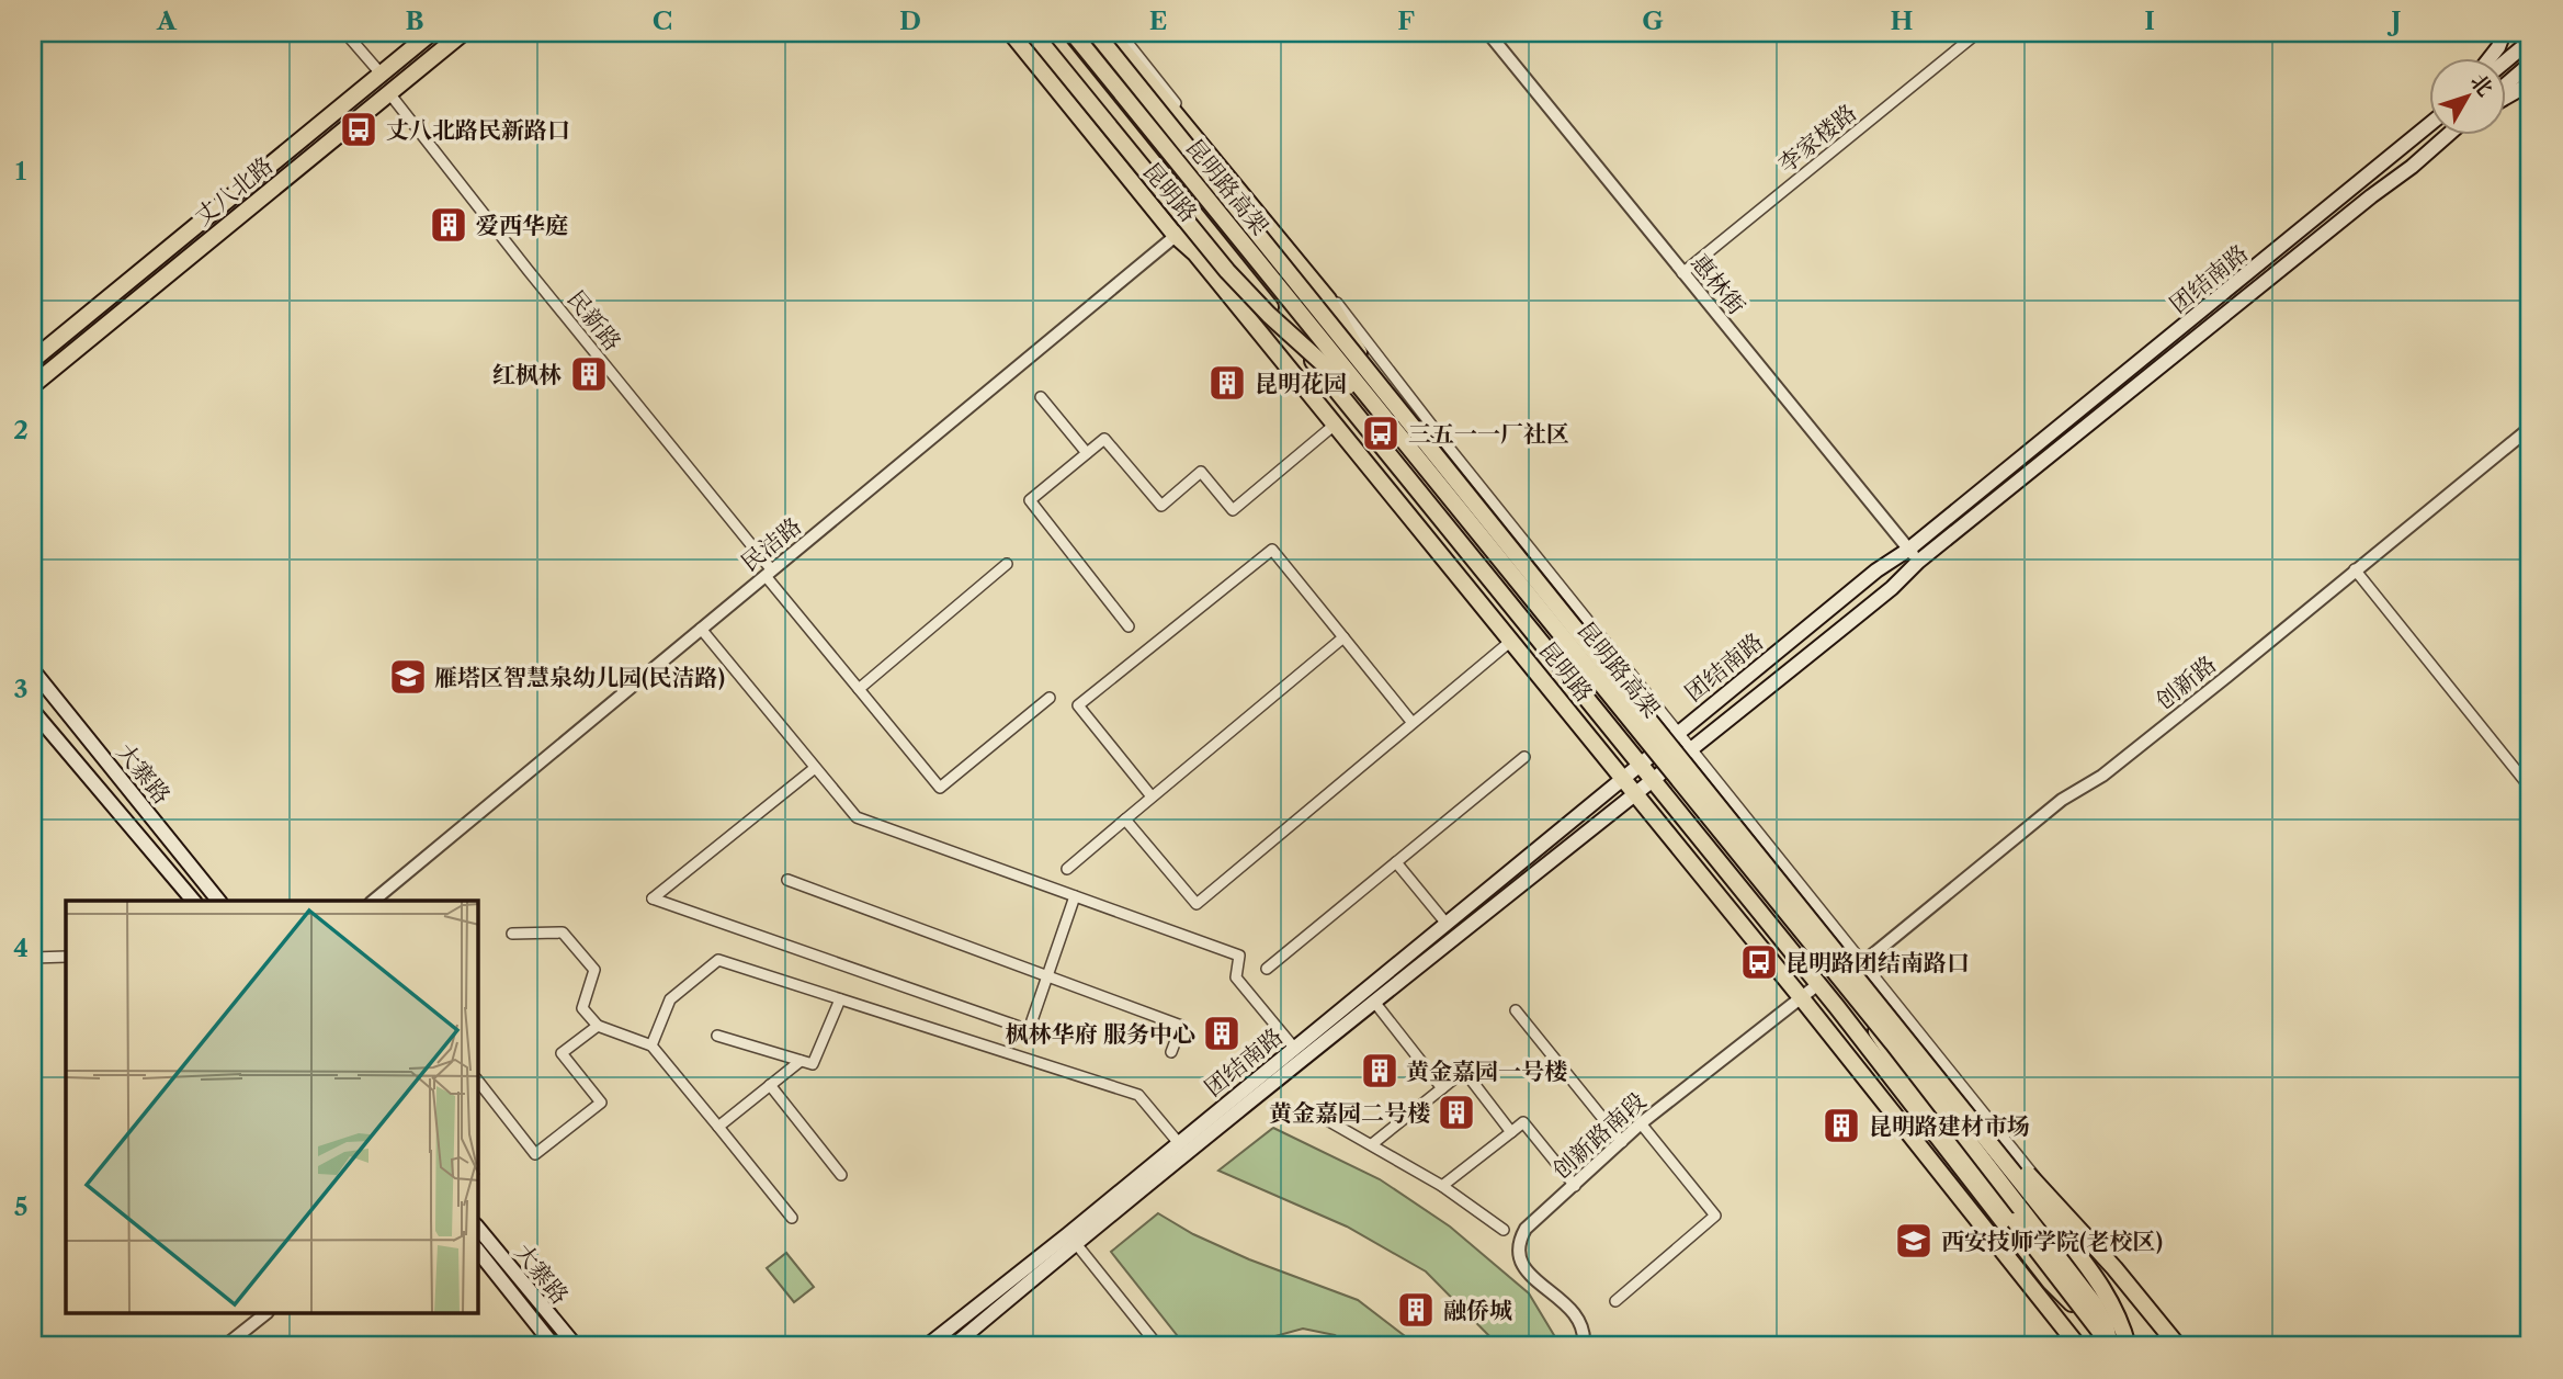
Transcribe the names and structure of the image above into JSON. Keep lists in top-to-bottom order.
{
  "streets": {
    "main road": [
      "昆明路高架",
      "丈八北路",
      "昆明路",
      "团结南路",
      "大寨路"
    ],
    "street": [
      "李家楼路",
      "惠林街",
      "民新路",
      "民洁路",
      "创新路",
      "创新路南段"
    ]
  },
  "crossings": [
    ["李家楼路", "惠林街"],
    ["昆明路高架", "昆明路"],
    ["丈八北路", "民新路"],
    ["昆明路", "团结南路"],
    ["昆明路", "民洁路"],
    ["昆明路", "创新路南段"],
    ["团结南路", "惠林街"],
    ["民新路", "民洁路"]
  ],
  "places": {
    "bus stop": ["丈八北路民新路口", "三五一一厂社区", "昆明路团结南路口"],
    "building": [
      "爱西华庭",
      "红枫林",
      "昆明花园",
      "枫林华府 服务中心",
      "黄金嘉园一号楼",
      "黄金嘉园二号楼",
      "昆明路建材市场",
      "融侨城"
    ],
    "school or university": ["雁塔区智慧泉幼儿园(民洁路)", "西安技师学院(老校区)"]
  },
  "north": "top right",
  "grid": {
    "columns": [
      "A",
      "B",
      "C",
      "D",
      "E",
      "F",
      "G",
      "H",
      "I",
      "J"
    ],
    "rows": [
      "1",
      "2",
      "3",
      "4",
      "5"
    ]
  }
}
